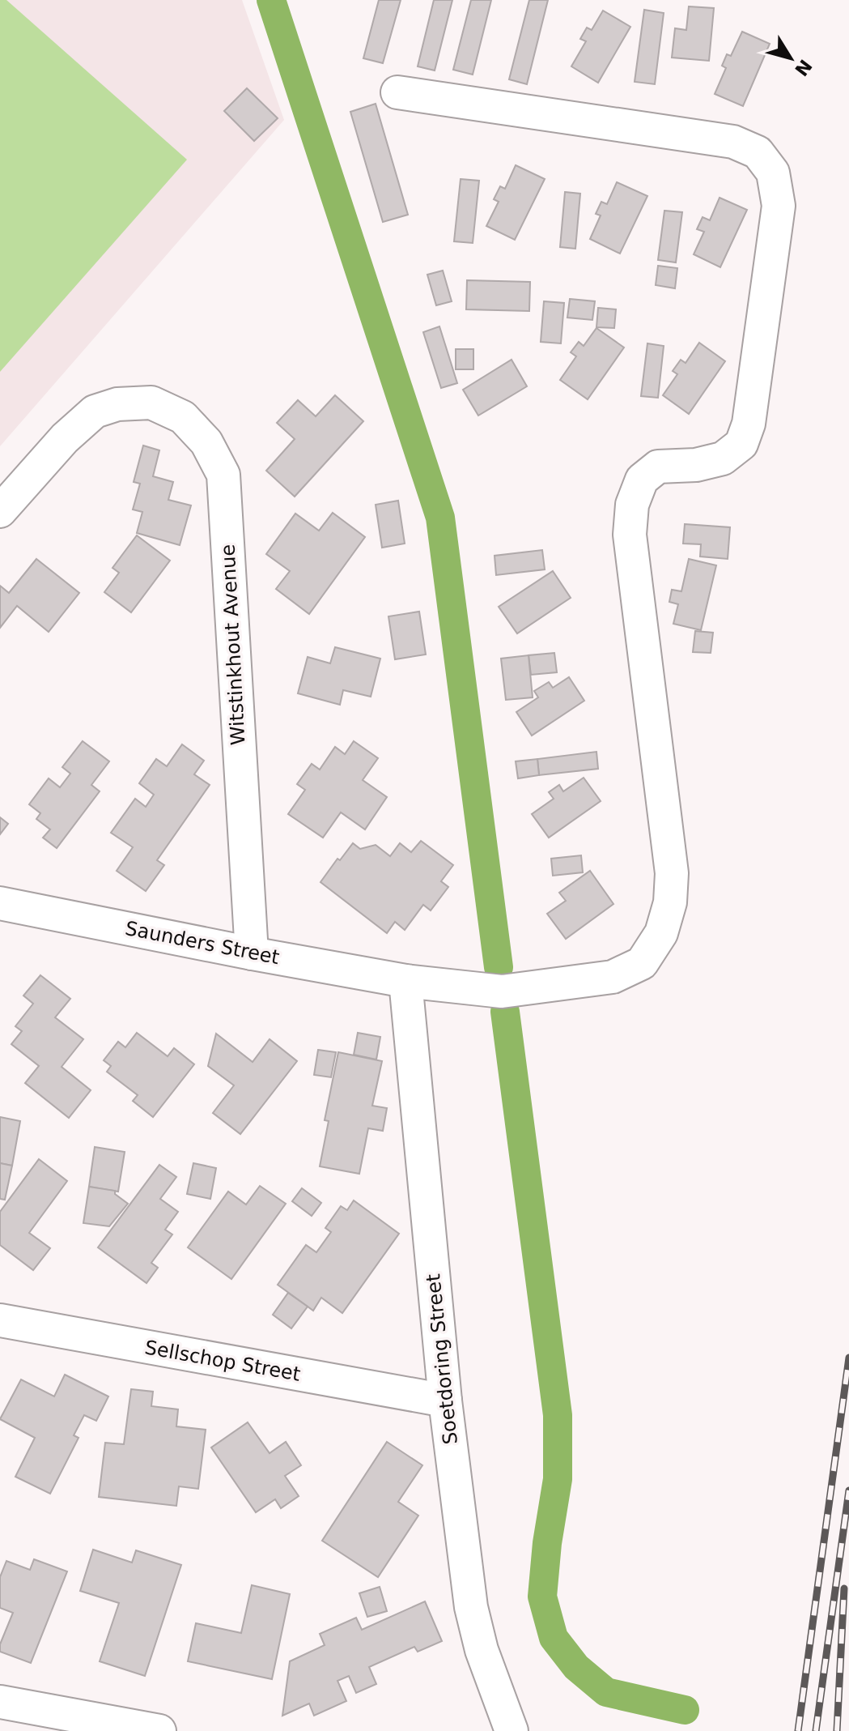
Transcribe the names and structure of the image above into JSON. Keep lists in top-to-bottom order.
{
  "streets": {
    "street": [
      "Witstinkhout Avenue",
      "Saunders Street",
      "Soetdoring Street",
      "Sellschop Street"
    ]
  },
  "crossings": [
    ["Witstinkhout Avenue", "Saunders Street"],
    ["Saunders Street", "Soetdoring Street"],
    ["Soetdoring Street", "Sellschop Street"]
  ],
  "north": "bottom right"
}
